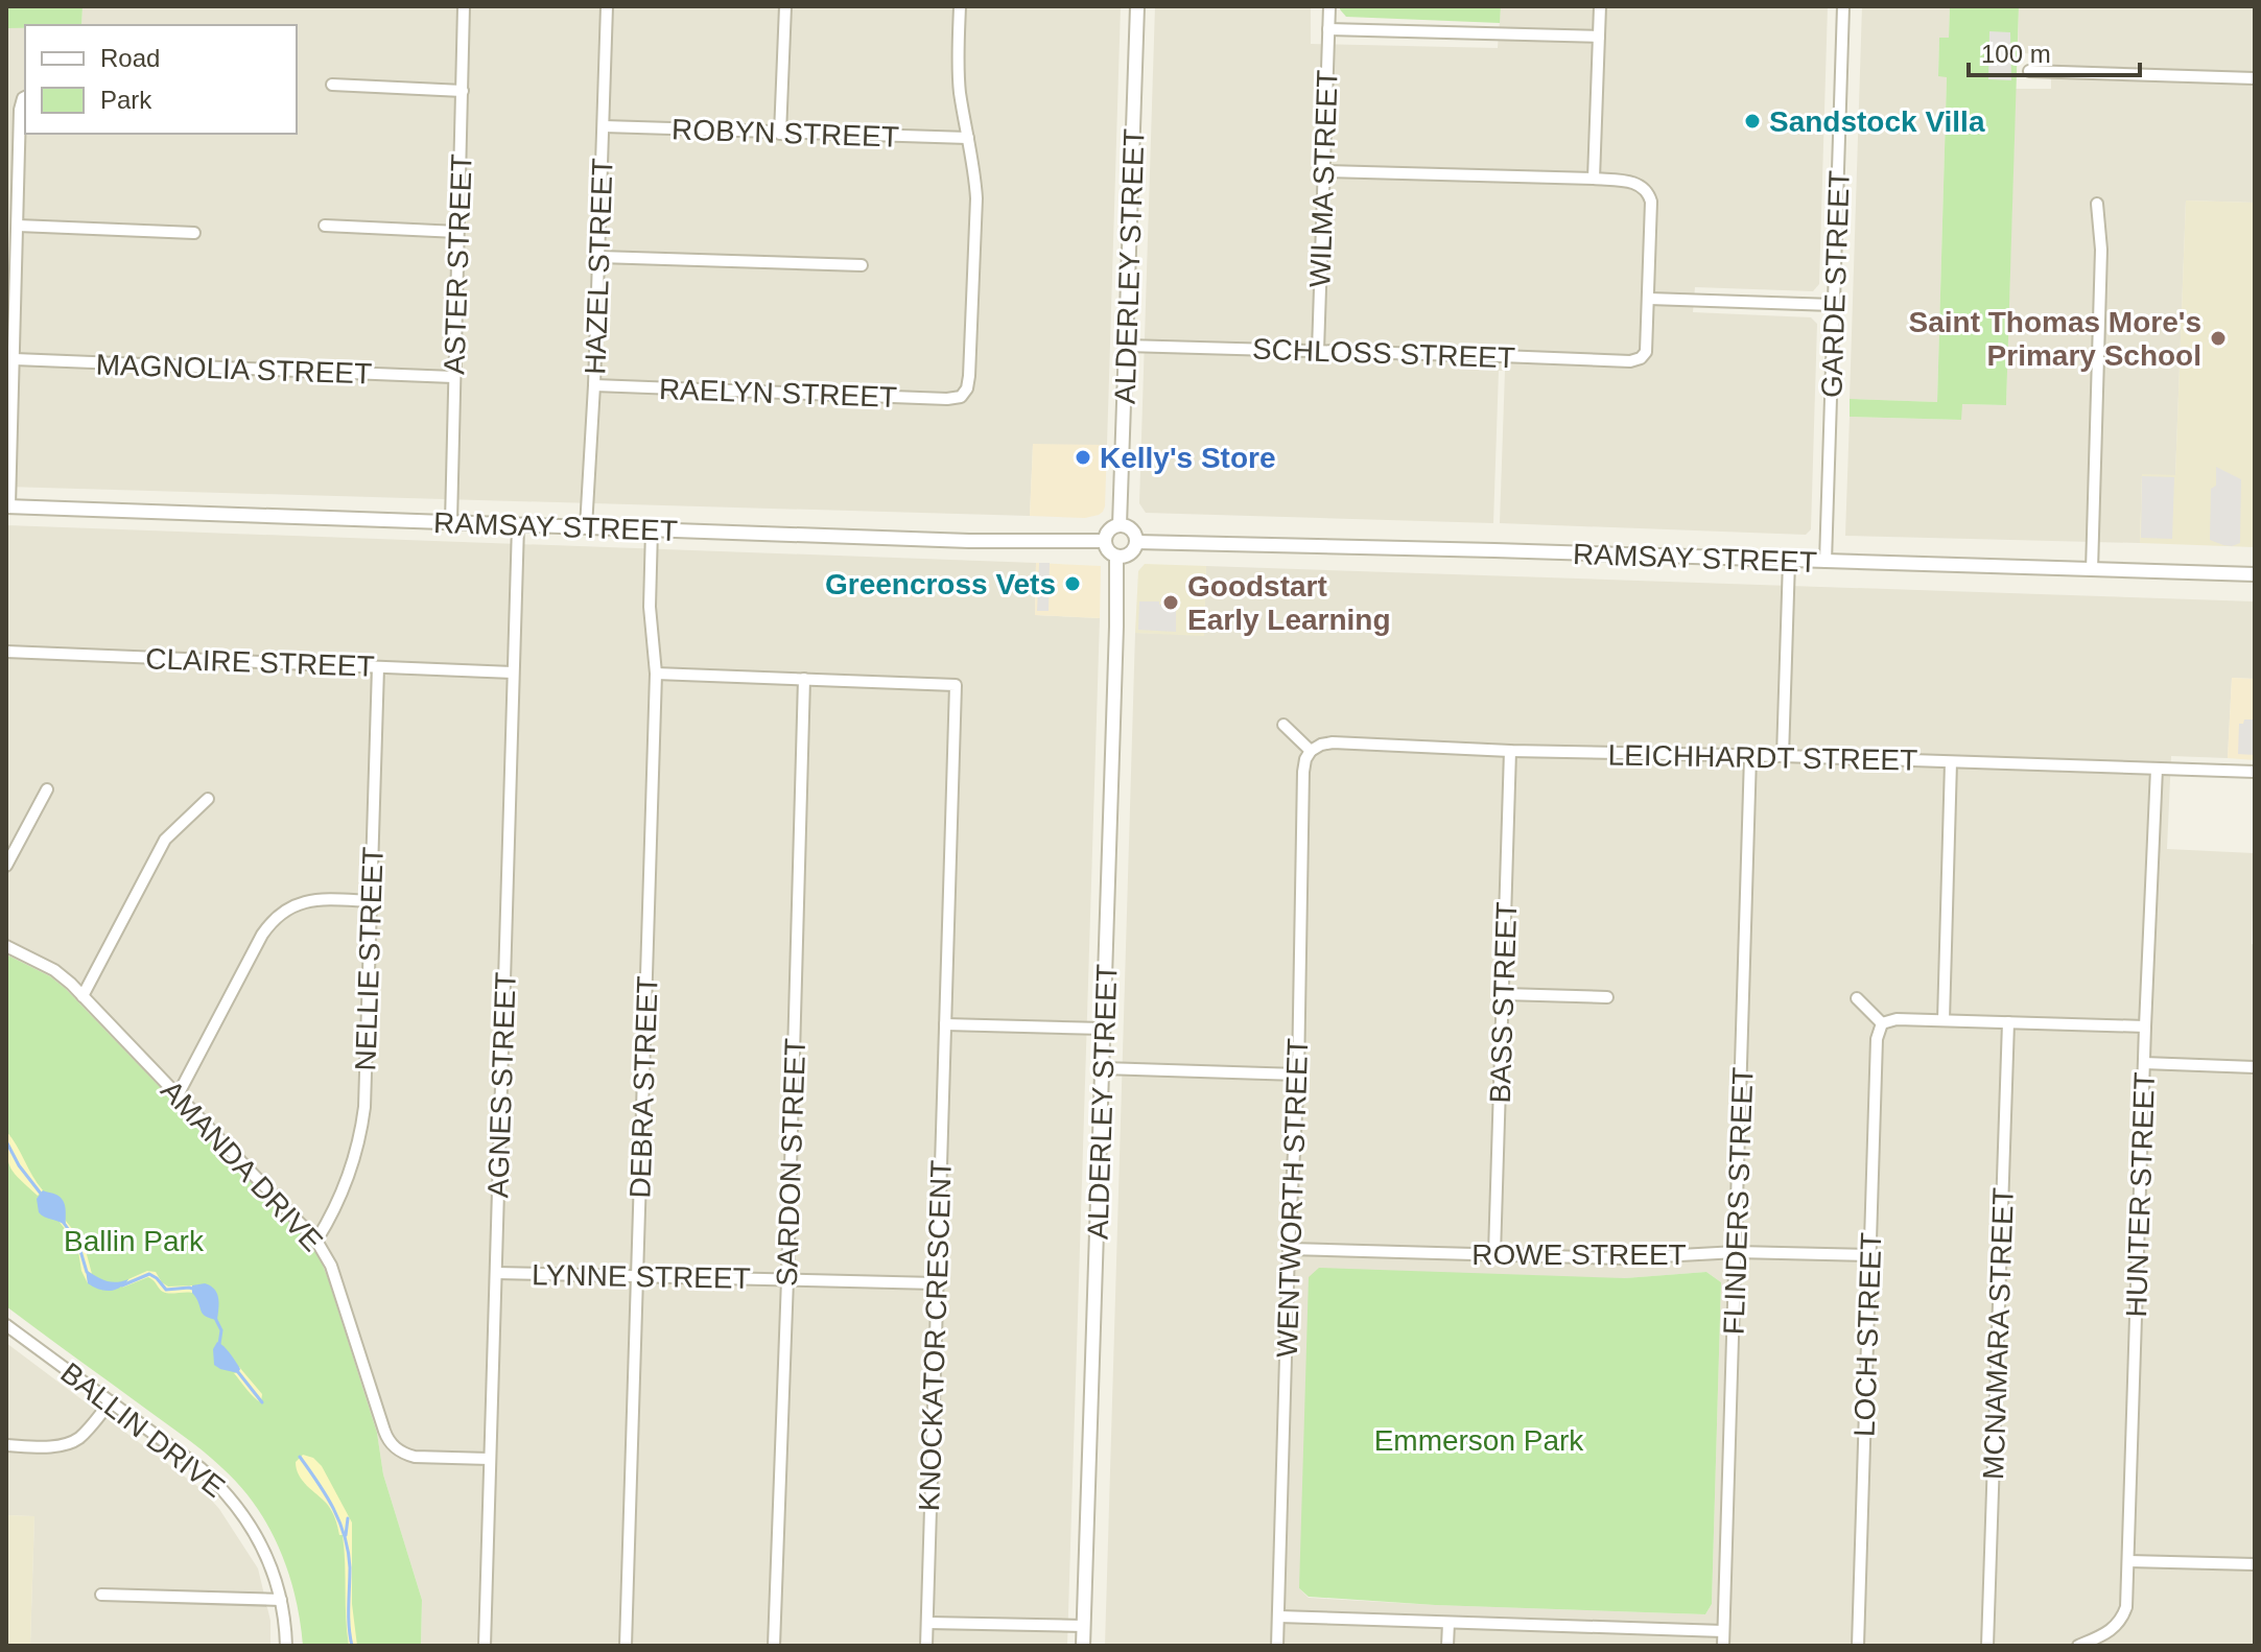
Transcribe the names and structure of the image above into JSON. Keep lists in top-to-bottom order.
{
  "streets": {
    "street": [
      "ROBYN STREET",
      "WILMA STREET",
      "ASTER STREET",
      "HAZEL STREET",
      "ALDERLEY STREET",
      "GARDE STREET",
      "SCHLOSS STREET",
      "MAGNOLIA STREET",
      "RAELYN STREET",
      "RAMSAY STREET",
      "CLAIRE STREET",
      "LEICHHARDT STREET",
      "NELLIE STREET",
      "BASS STREET",
      "AGNES STREET",
      "DEBRA STREET",
      "SARDON STREET",
      "AMANDA DRIVE",
      "HUNTER STREET",
      "WENTWORTH STREET",
      "FLINDERS STREET",
      "ROWE STREET",
      "LYNNE STREET",
      "MCNAMARA STREET",
      "LOCH STREET",
      "KNOCKATOR CRESCENT",
      "BALLIN DRIVE"
    ]
  },
  "crossings": [
    ["ROBYN STREET", "HAZEL STREET"],
    ["ROBYN STREET", "RAELYN STREET"],
    ["WILMA STREET", "SCHLOSS STREET"],
    ["ASTER STREET", "MAGNOLIA STREET"],
    ["ASTER STREET", "RAMSAY STREET"],
    ["HAZEL STREET", "RAELYN STREET"],
    ["HAZEL STREET", "RAMSAY STREET"],
    ["ALDERLEY STREET", "SCHLOSS STREET"],
    ["ALDERLEY STREET", "RAMSAY STREET"],
    ["GARDE STREET", "RAMSAY STREET"],
    ["RAMSAY STREET", "AGNES STREET"],
    ["RAMSAY STREET", "DEBRA STREET"],
    ["CLAIRE STREET", "NELLIE STREET"],
    ["CLAIRE STREET", "AGNES STREET"],
    ["LEICHHARDT STREET", "BASS STREET"],
    ["LEICHHARDT STREET", "HUNTER STREET"],
    ["LEICHHARDT STREET", "WENTWORTH STREET"],
    ["LEICHHARDT STREET", "FLINDERS STREET"],
    ["NELLIE STREET", "AMANDA DRIVE"],
    ["BASS STREET", "ROWE STREET"],
    ["AGNES STREET", "AMANDA DRIVE"],
    ["AGNES STREET", "LYNNE STREET"],
    ["DEBRA STREET", "LYNNE STREET"],
    ["SARDON STREET", "LYNNE STREET"],
    ["WENTWORTH STREET", "ROWE STREET"],
    ["FLINDERS STREET", "ROWE STREET"],
    ["ROWE STREET", "LOCH STREET"],
    ["LYNNE STREET", "KNOCKATOR CRESCENT"]
  ],
  "parks": ["Ballin Park", "Emmerson Park"],
  "places": [
    "Sandstock Villa",
    "Saint Thomas More's Primary School",
    "Kelly's Store",
    "Greencross Vets",
    "Goodstart Early Learning"
  ],
  "legend": ["Road", "Park"],
  "scale_bar": "100 m"
}
